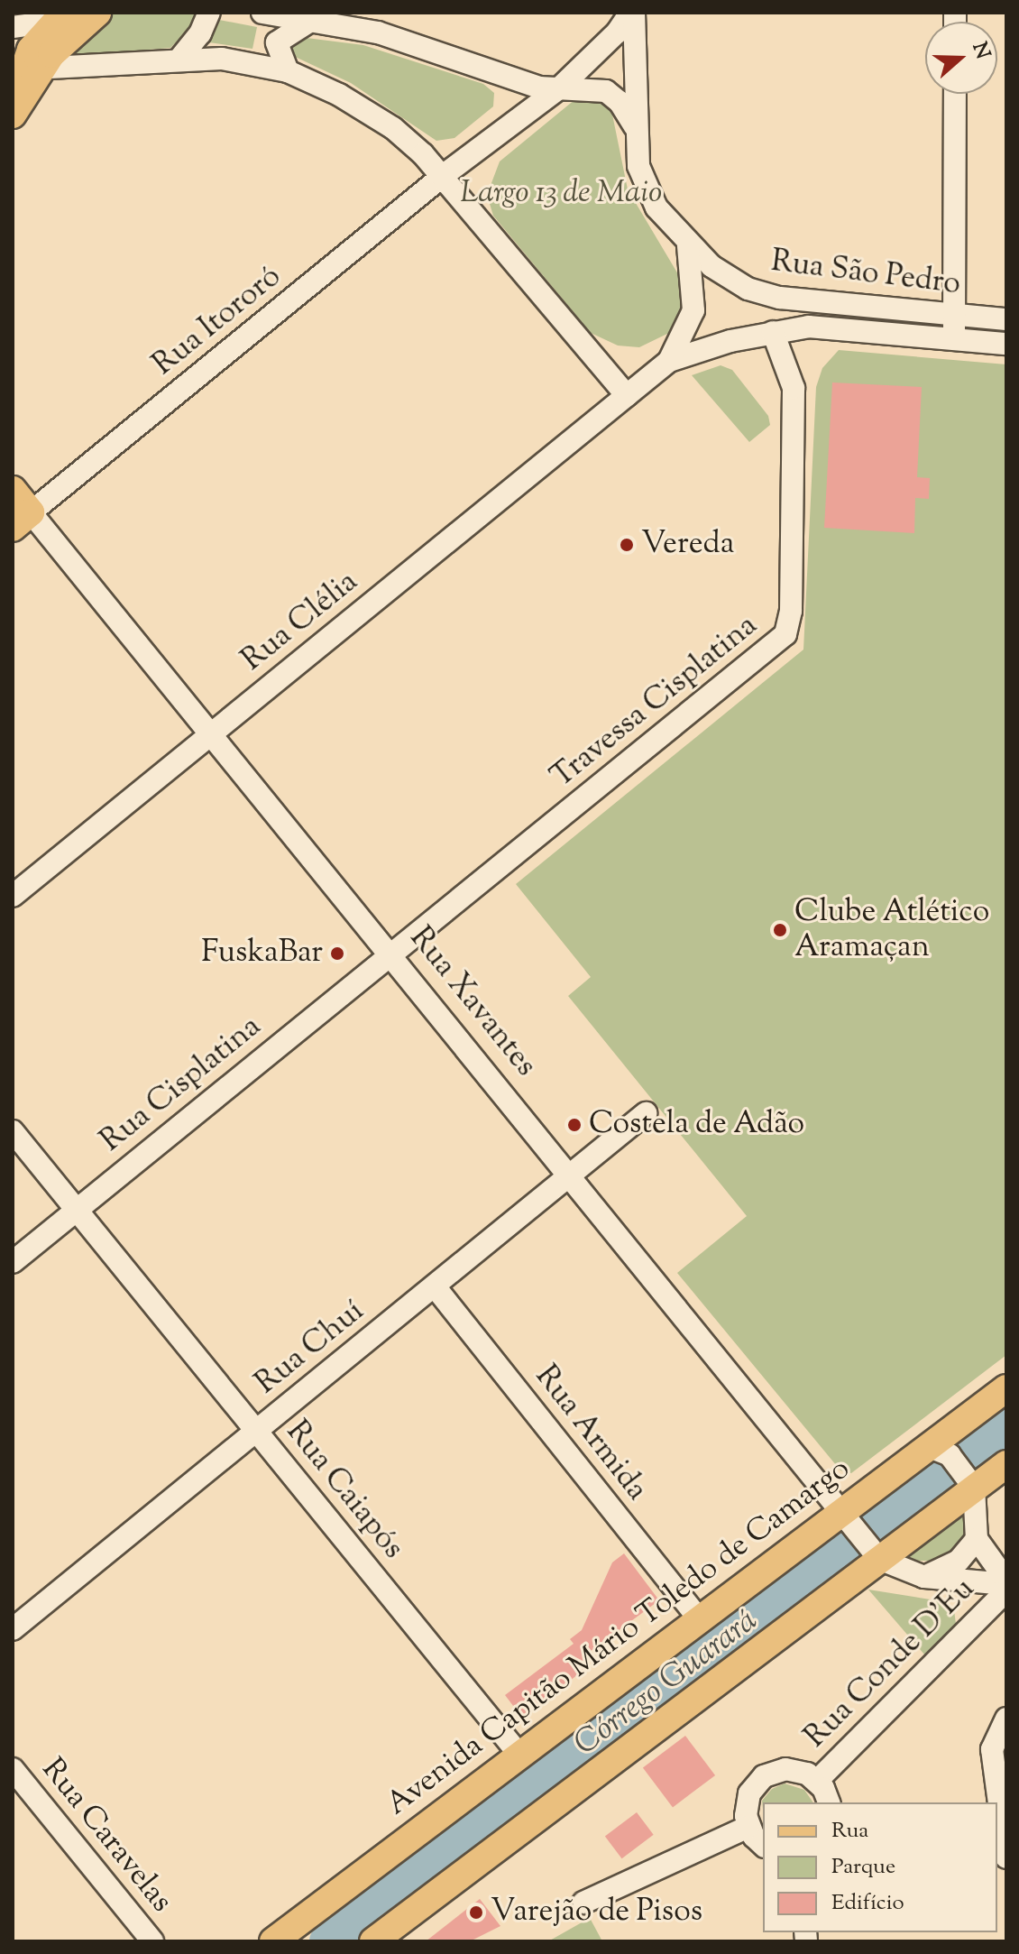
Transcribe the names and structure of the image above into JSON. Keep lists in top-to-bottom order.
{
  "streets": {
    "main road": ["Rua Xavantes", "Avenida Capitão Mário Toledo de Camargo"],
    "street": [
      "Rua São Pedro",
      "Rua Itororó",
      "Rua Clélia",
      "Travessa Cisplatina",
      "Rua Cisplatina",
      "Rua Chuí",
      "Rua Armida",
      "Rua Caiapós",
      "Rua Conde D'Eu",
      "Rua Caravelas"
    ]
  },
  "crossings": [
    ["Rua São Pedro", "Travessa Cisplatina"],
    ["Rua Itororó", "Rua Xavantes"],
    ["Rua Clélia", "Rua Xavantes"],
    ["Travessa Cisplatina", "Rua Xavantes"],
    ["Travessa Cisplatina", "Rua Cisplatina"],
    ["Rua Xavantes", "Rua Cisplatina"],
    ["Rua Xavantes", "Rua Chuí"],
    ["Rua Xavantes", "Avenida Capitão Mário Toledo de Camargo"],
    ["Rua Cisplatina", "Rua Caiapós"],
    ["Rua Chuí", "Rua Armida"],
    ["Rua Chuí", "Rua Caiapós"],
    ["Rua Armida", "Avenida Capitão Mário Toledo de Camargo"],
    ["Rua Caiapós", "Avenida Capitão Mário Toledo de Camargo"]
  ],
  "water": ["Córrego Guarará"],
  "parks": ["Largo 13 de Maio"],
  "places": [
    "Vereda",
    "Clube Atlético Aramaçan",
    "FuskaBar",
    "Costela de Adão",
    "Varejão de Pisos"
  ],
  "legend": ["Rua", "Parque", "Edifício"],
  "north": "right"
}
